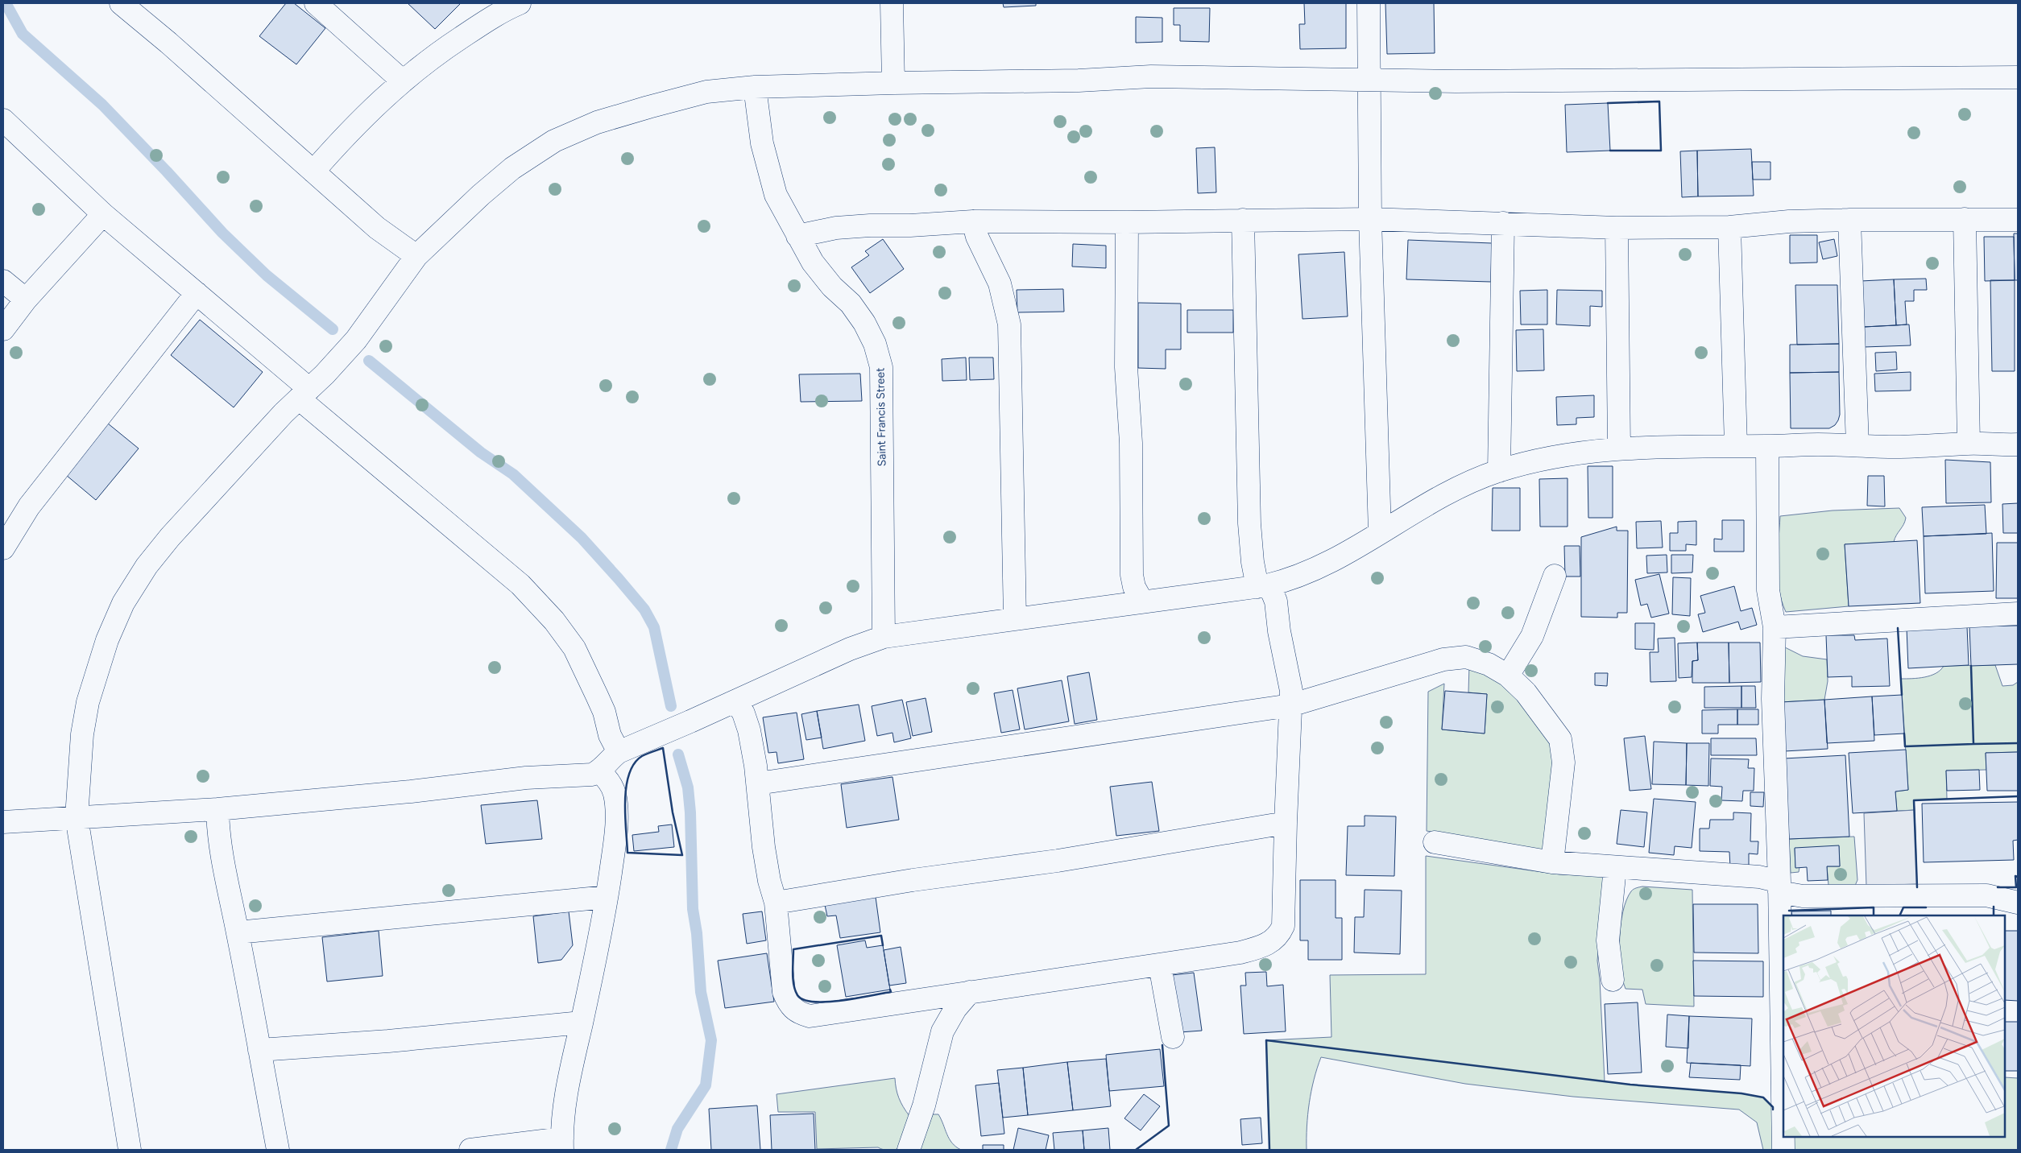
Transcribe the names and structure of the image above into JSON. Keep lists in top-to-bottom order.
{
  "streets": {
    "street": ["Saint Francis Street"]
  }
}
